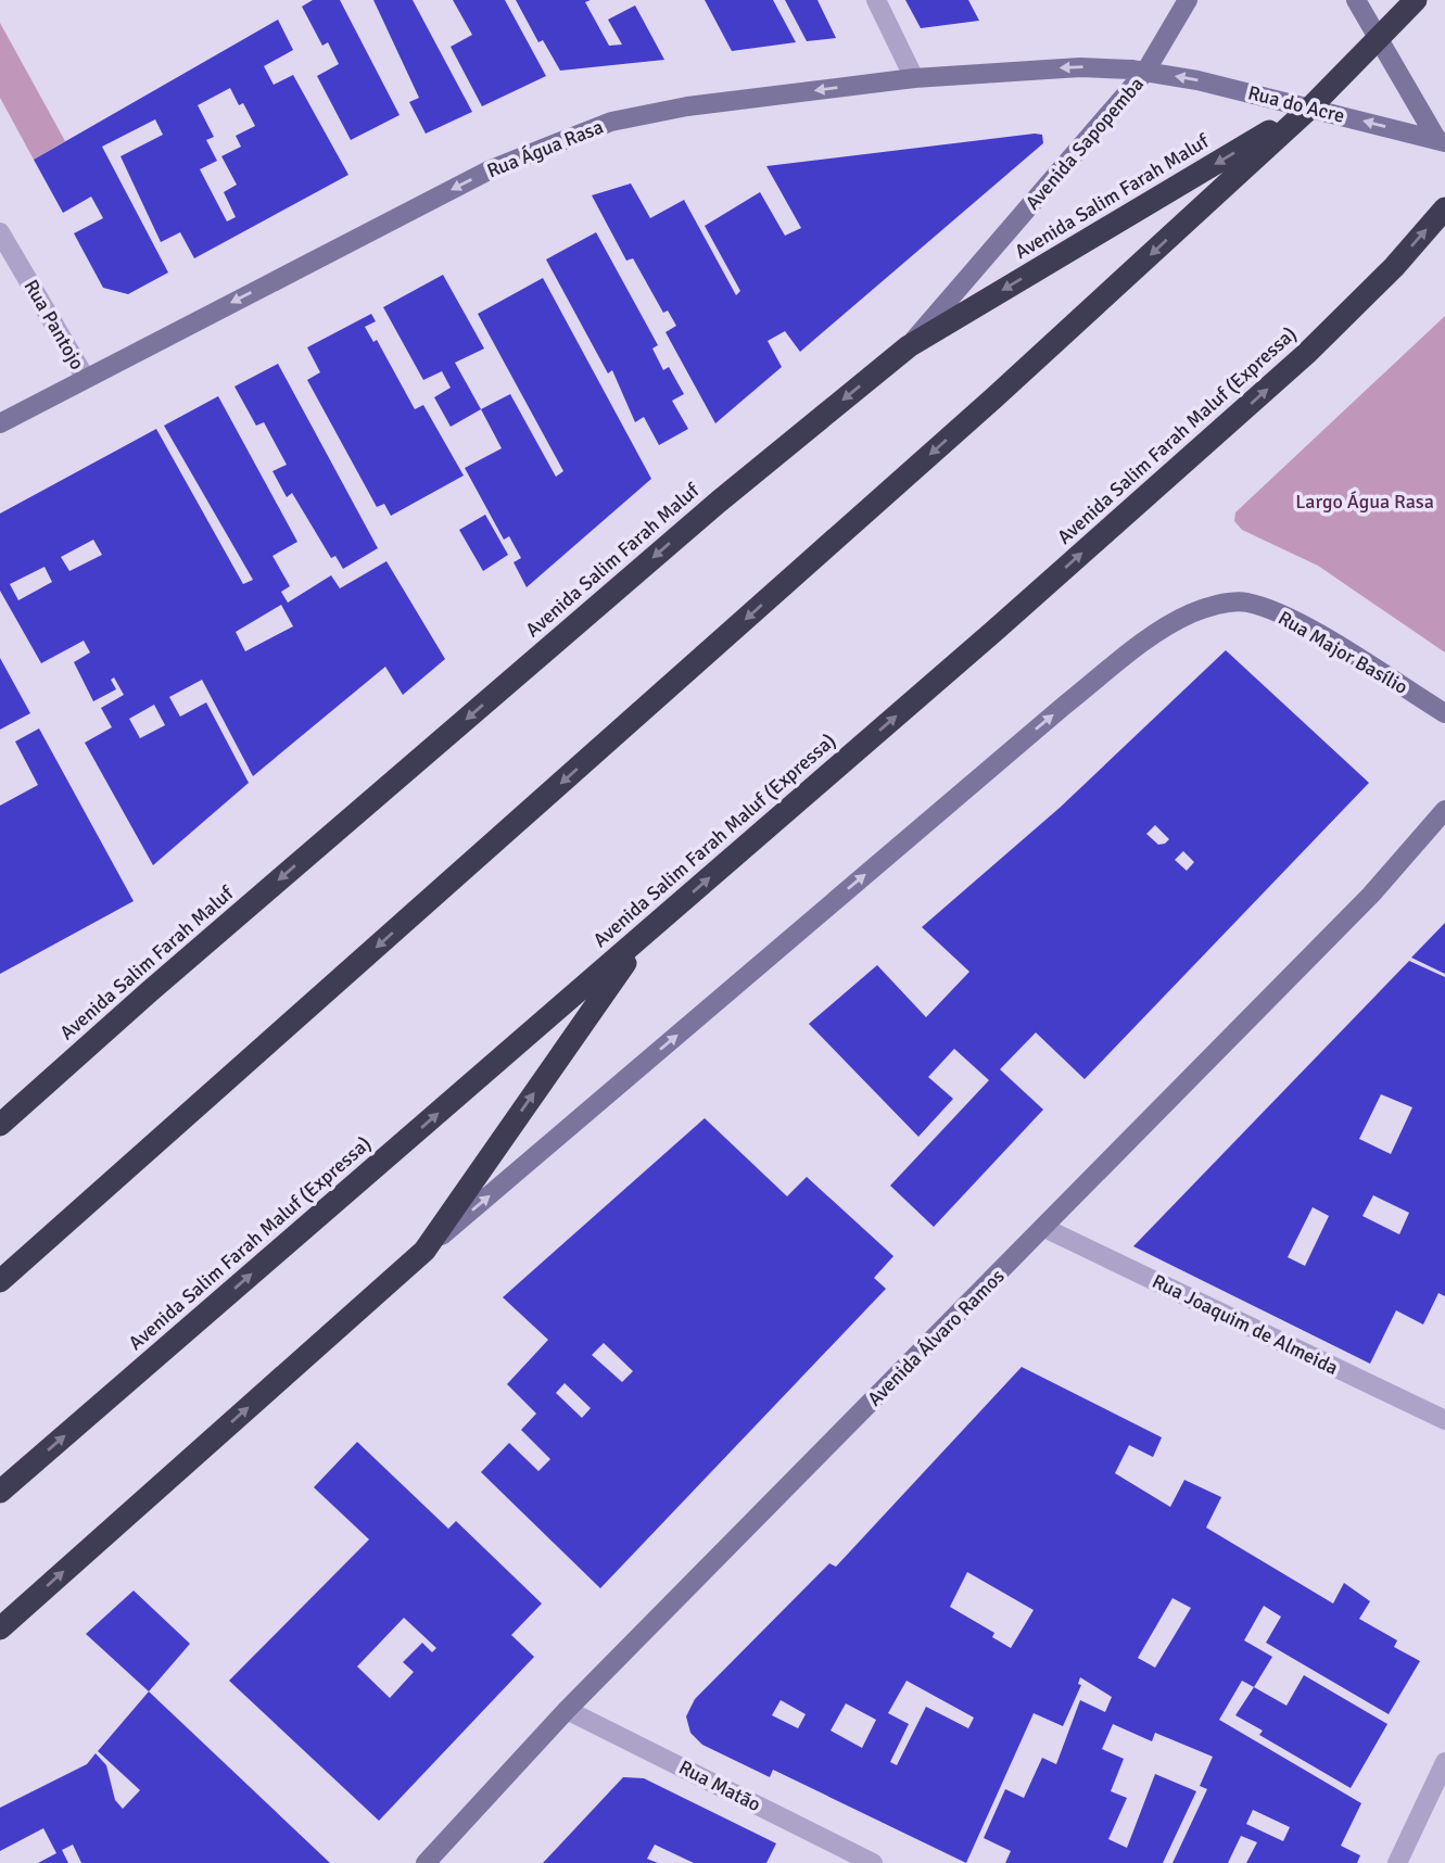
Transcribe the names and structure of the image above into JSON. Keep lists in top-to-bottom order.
{
  "streets": {
    "highway": ["Avenida Salim Farah Maluf", "Avenida Salim Farah Maluf (Expressa)"],
    "street": [
      "Rua do Acre",
      "Avenida Sapopemba",
      "Rua Água Rasa",
      "Rua Pantojo",
      "Rua Major Basílio",
      "Rua Joaquim de Almeida",
      "Avenida Álvaro Ramos",
      "Rua Matão"
    ]
  },
  "crossings": [
    ["Rua do Acre", "Avenida Sapopemba"],
    ["Rua do Acre", "Rua Água Rasa"],
    ["Rua do Acre", "Avenida Salim Farah Maluf"],
    ["Avenida Sapopemba", "Rua Água Rasa"],
    ["Avenida Sapopemba", "Avenida Salim Farah Maluf"],
    ["Rua Água Rasa", "Rua Pantojo"],
    ["Rua Joaquim de Almeida", "Avenida Álvaro Ramos"],
    ["Avenida Álvaro Ramos", "Rua Matão"]
  ],
  "one_way": ["Rua do Acre", "Rua Água Rasa", "Rua Major Basílio"],
  "parks": ["Largo Água Rasa"]
}
